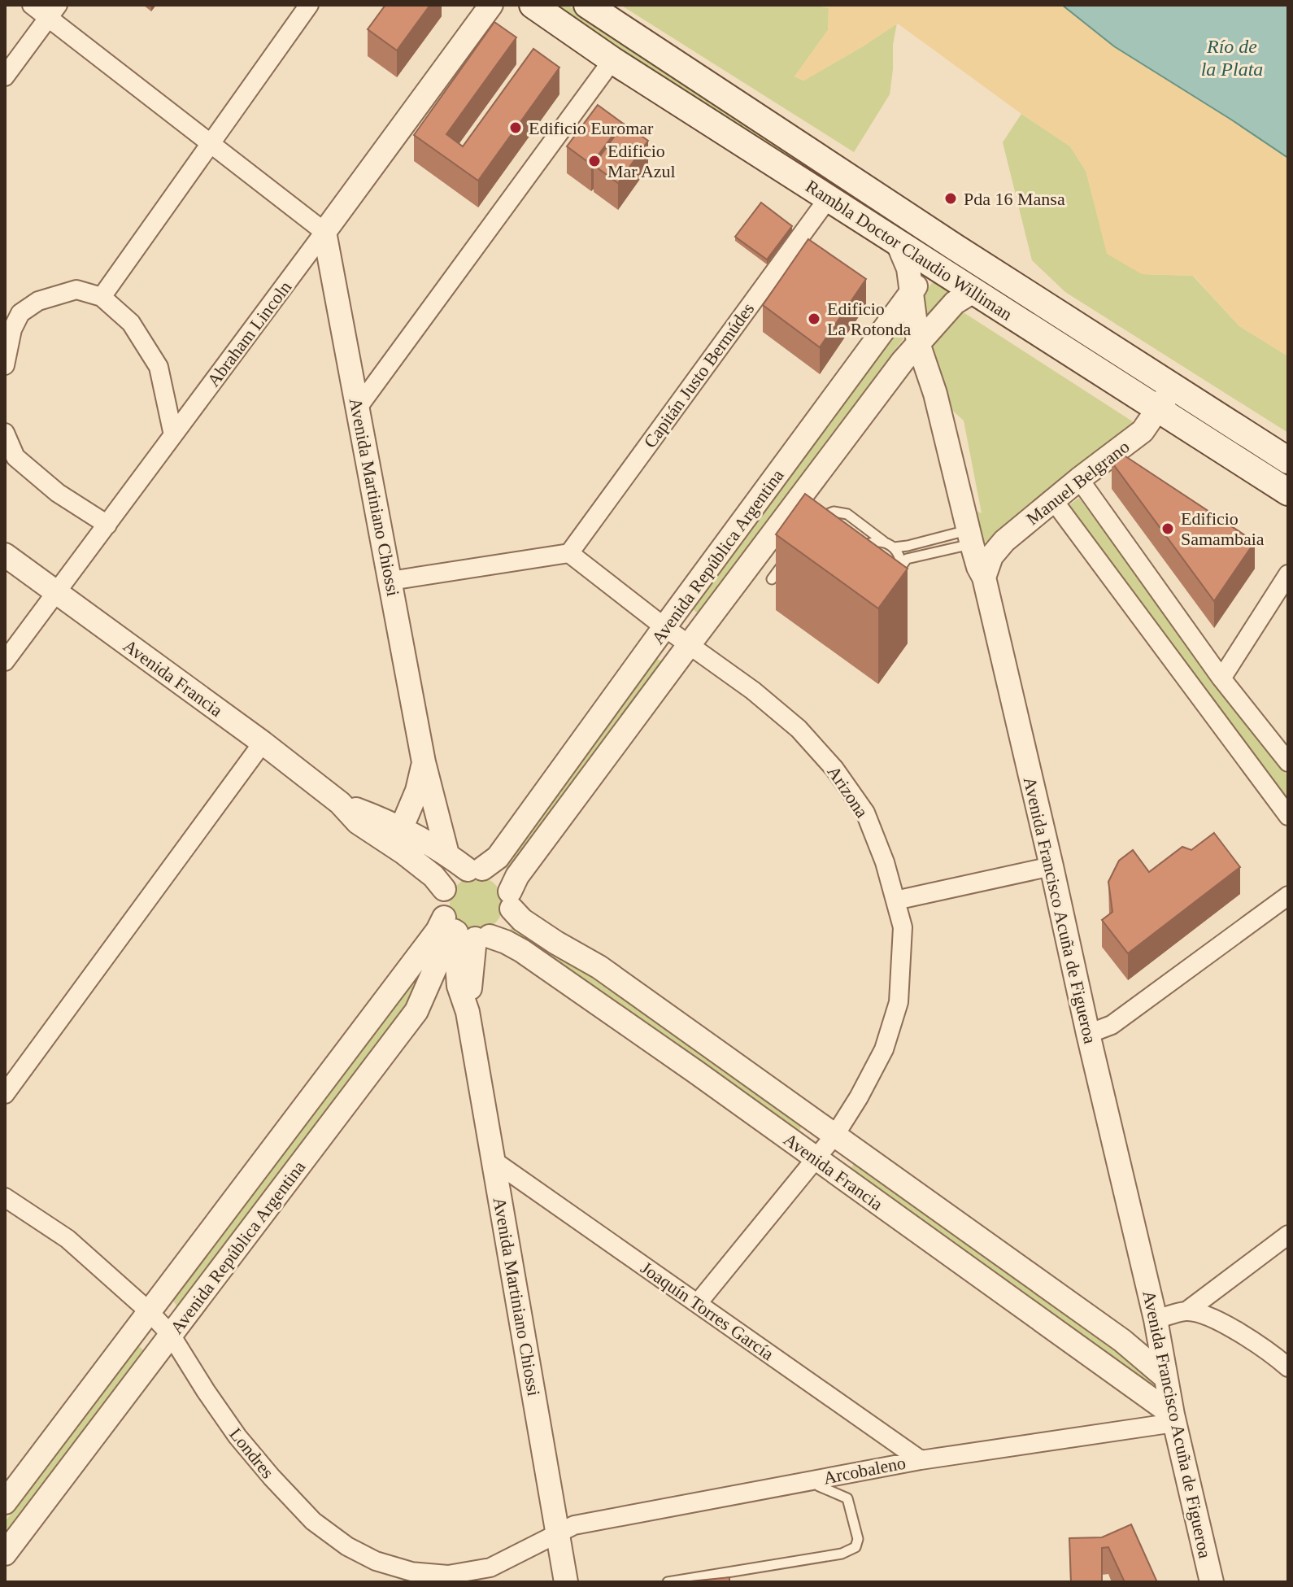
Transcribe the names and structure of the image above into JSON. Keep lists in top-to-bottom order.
{
  "streets": {
    "main road": ["Rambla Doctor Claudio Williman"],
    "street": [
      "Abraham Lincoln",
      "Capitán Justo Bermúdes",
      "Manuel Belgrano",
      "Avenida Martiniano Chiossi",
      "Avenida República Argentina",
      "Avenida Francia",
      "Arizona",
      "Avenida Francisco Acuña de Figueroa",
      "Joaquín Torres García",
      "Londres",
      "Arcobaleno"
    ]
  },
  "crossings": [
    ["Rambla Doctor Claudio Williman", "Capitán Justo Bermúdes"],
    ["Rambla Doctor Claudio Williman", "Manuel Belgrano"],
    ["Rambla Doctor Claudio Williman", "Avenida República Argentina"],
    ["Rambla Doctor Claudio Williman", "Avenida Francisco Acuña de Figueroa"],
    ["Abraham Lincoln", "Avenida Martiniano Chiossi"],
    ["Abraham Lincoln", "Avenida Francia"],
    ["Capitán Justo Bermúdes", "Arizona"],
    ["Manuel Belgrano", "Avenida Francisco Acuña de Figueroa"],
    ["Avenida Martiniano Chiossi", "Avenida República Argentina"],
    ["Avenida Martiniano Chiossi", "Avenida Francia"],
    ["Avenida Martiniano Chiossi", "Joaquín Torres García"],
    ["Avenida Martiniano Chiossi", "Londres"],
    ["Avenida Martiniano Chiossi", "Arcobaleno"],
    ["Avenida República Argentina", "Avenida Francia"],
    ["Avenida República Argentina", "Arizona"],
    ["Avenida República Argentina", "Avenida Francisco Acuña de Figueroa"],
    ["Avenida República Argentina", "Londres"],
    ["Avenida Francia", "Arizona"],
    ["Avenida Francia", "Avenida Francisco Acuña de Figueroa"],
    ["Avenida Francia", "Arcobaleno"],
    ["Arizona", "Joaquín Torres García"],
    ["Avenida Francisco Acuña de Figueroa", "Arcobaleno"],
    ["Joaquín Torres García", "Arcobaleno"],
    ["Londres", "Arcobaleno"]
  ],
  "water": ["Río de la Plata"],
  "places": [
    "Edificio Euromar",
    "Edificio Mar Azul",
    "Pda 16 Mansa",
    "Edificio La Rotonda",
    "Edificio Samambaia"
  ]
}
